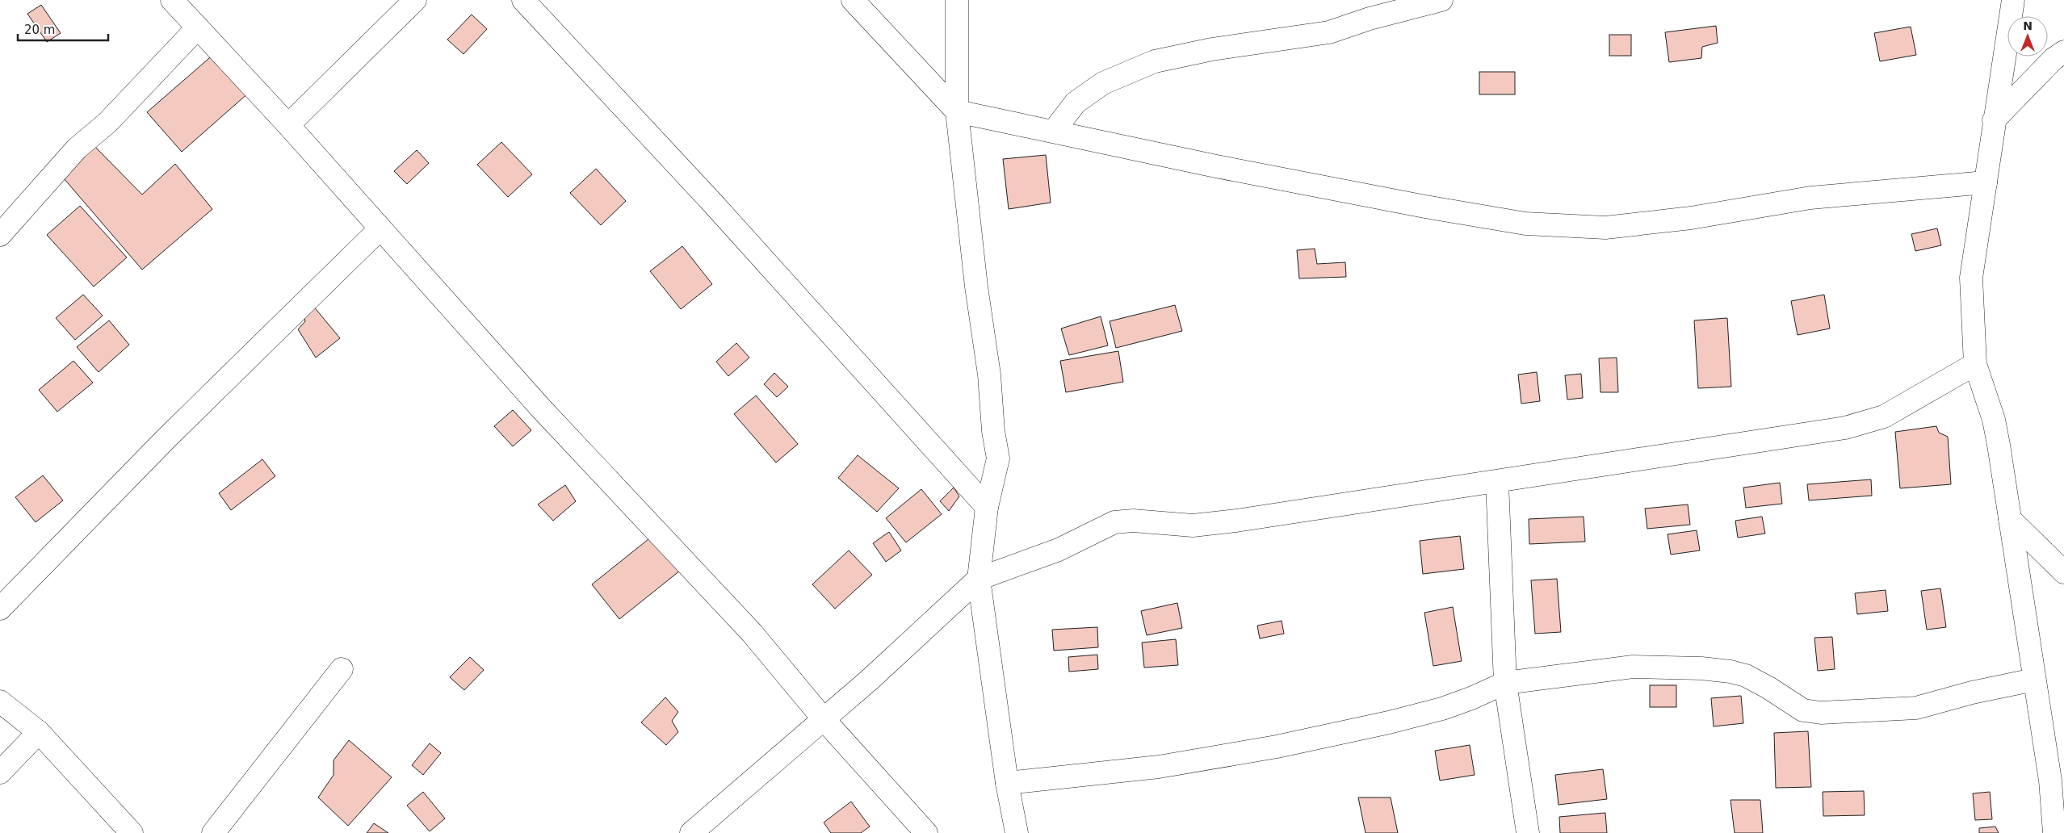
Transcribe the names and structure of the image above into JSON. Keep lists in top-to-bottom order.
{
  "scale_bar": "20 m",
  "north": "top"
}
